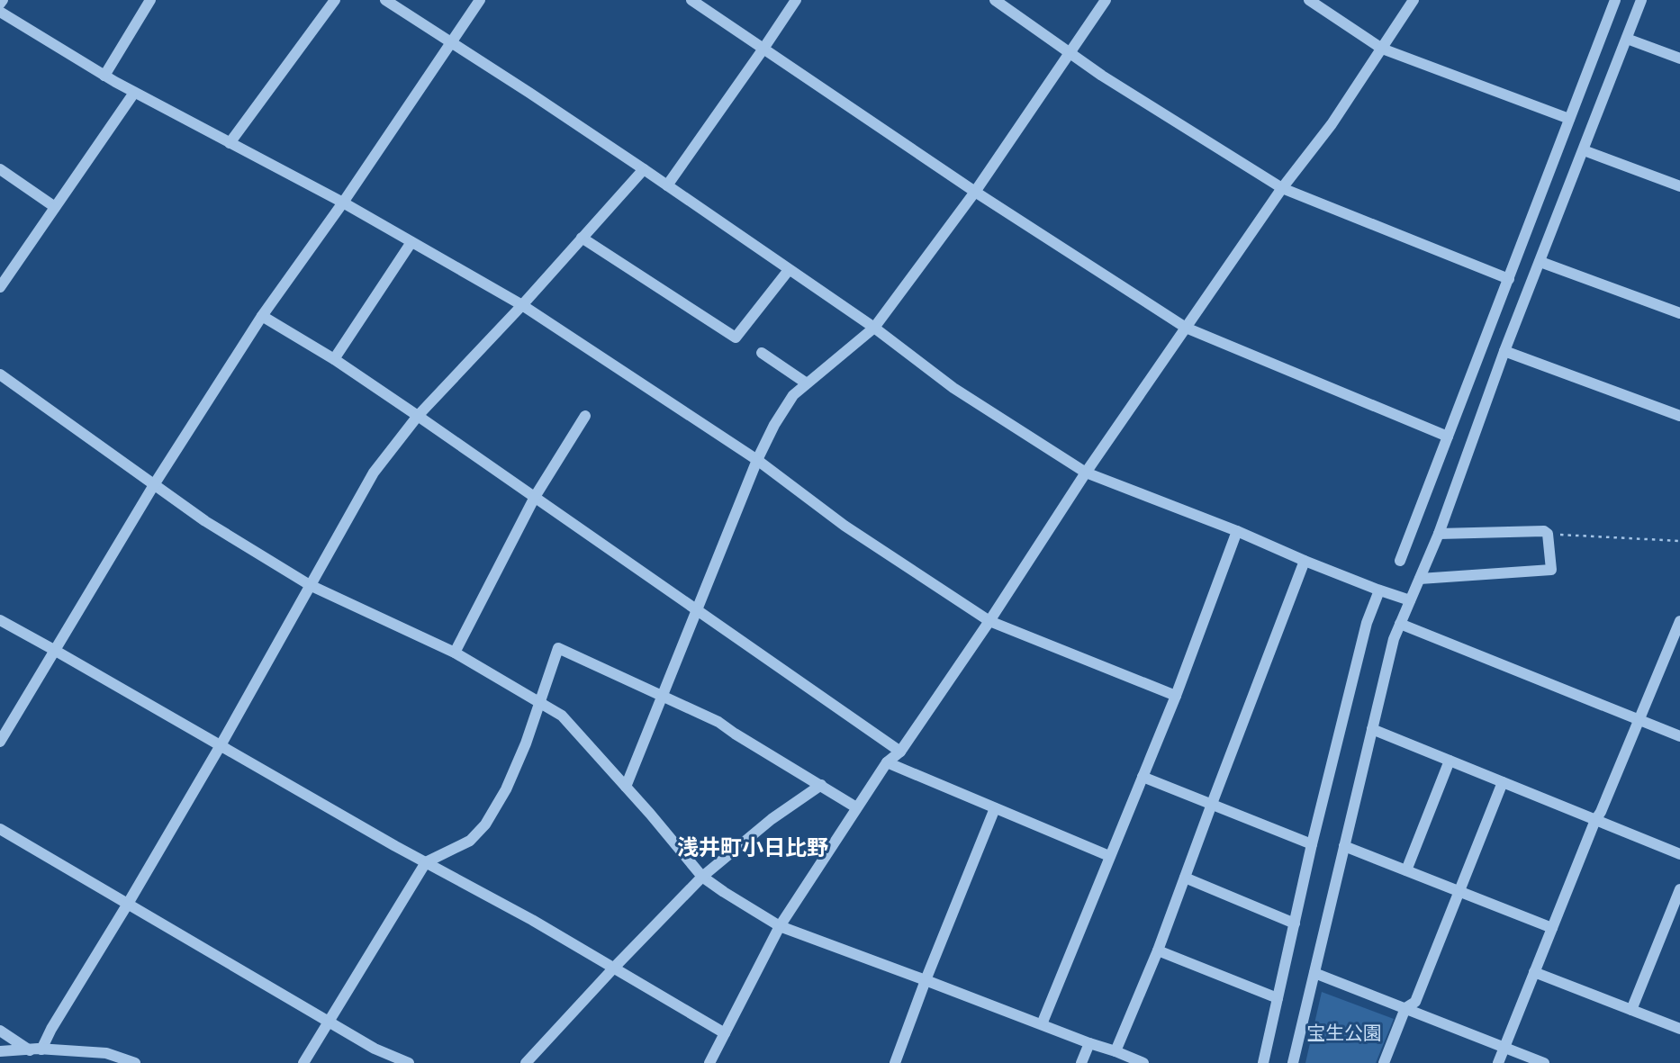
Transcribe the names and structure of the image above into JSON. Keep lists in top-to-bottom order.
{
  "districts": ["浅井町小日比野"],
  "parks": ["宝生公園"]
}
